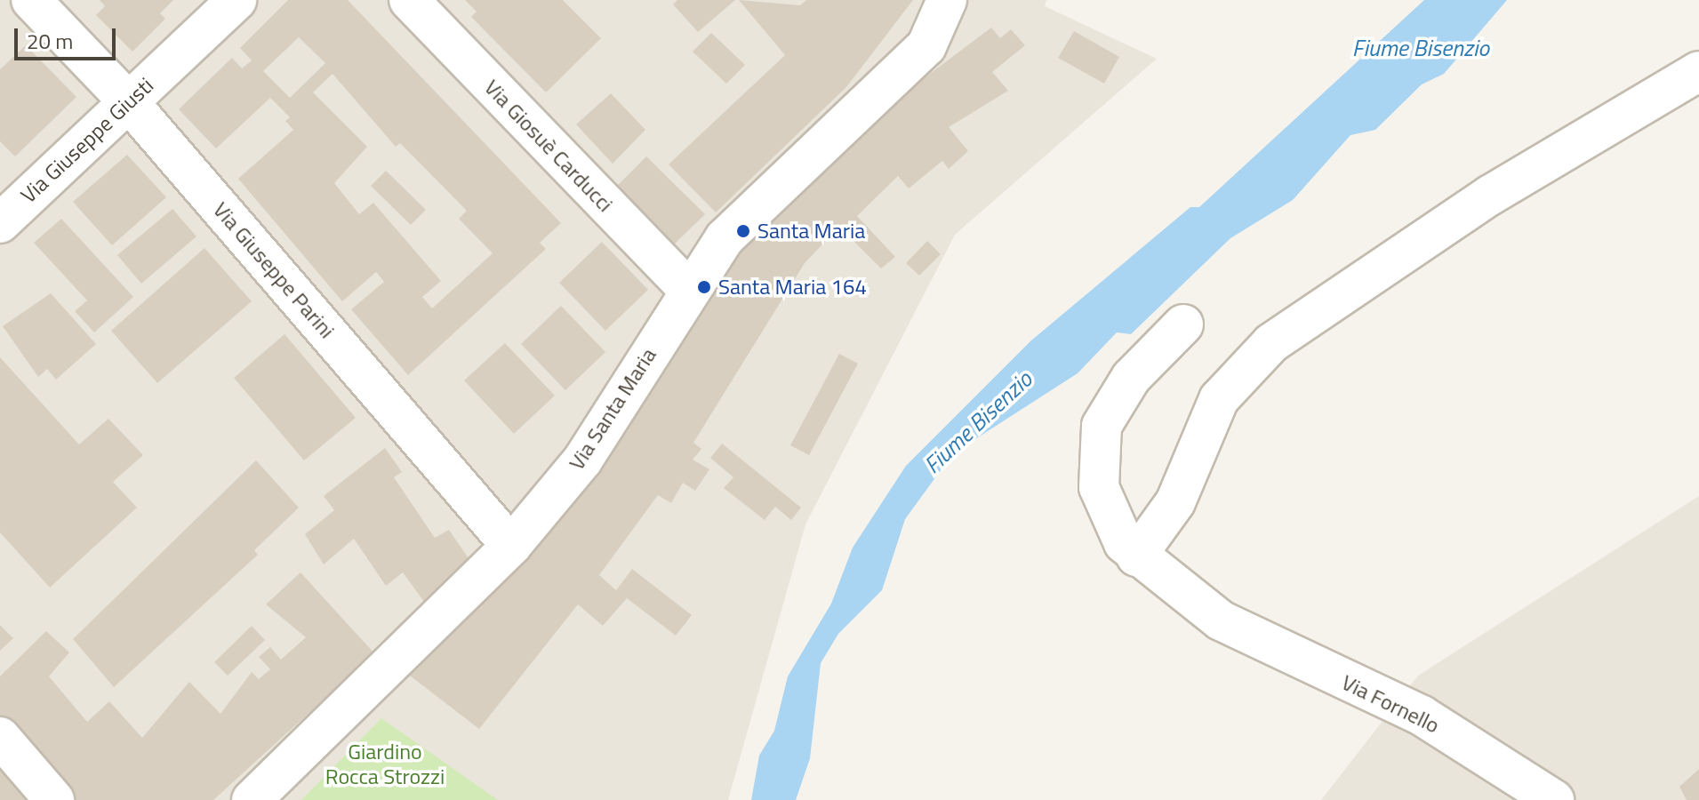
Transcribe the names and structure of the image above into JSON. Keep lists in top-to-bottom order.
{
  "streets": {
    "street": [
      "Via Giuseppe Giusti",
      "Via Giosuè Carducci",
      "Via Giuseppe Parini",
      "Via Santa Maria",
      "Via Fornello"
    ]
  },
  "crossings": [
    ["Via Giuseppe Giusti", "Via Giuseppe Parini"],
    ["Via Giosuè Carducci", "Via Santa Maria"],
    ["Via Giuseppe Parini", "Via Santa Maria"]
  ],
  "water": ["Fiume Bisenzio"],
  "parks": ["Giardino Rocca Strozzi"],
  "places": ["Santa Maria", "Santa Maria 164"],
  "scale_bar": "20 m"
}
